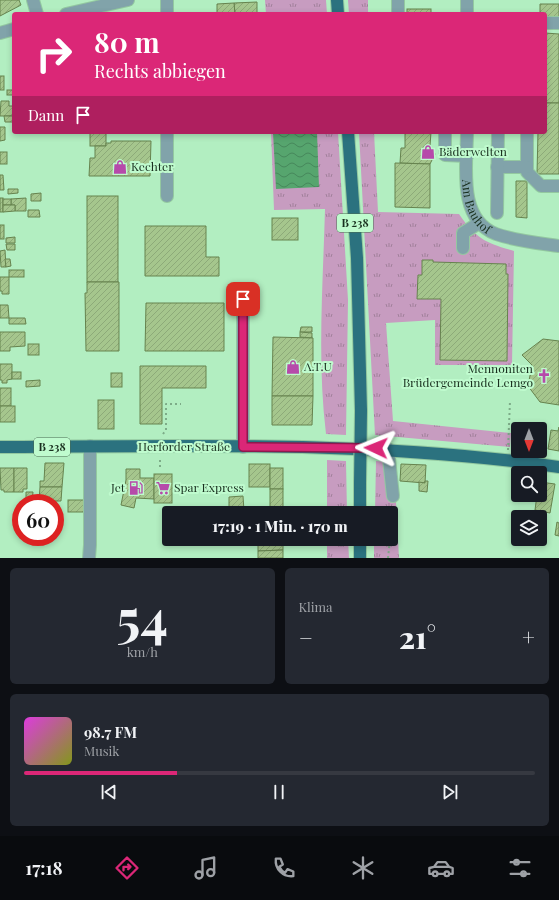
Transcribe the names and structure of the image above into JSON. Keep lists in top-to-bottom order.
{
  "streets": {
    "main road": ["B 238", "Herforder Straße"],
    "street": ["Am Bauhof"]
  },
  "places": {
    "shop": ["Bäderwelten", "Kechter", "A.T.U"],
    "church": ["Mennoniten Brüdergemeinde Lemgo"],
    "fuel station": ["Jet"],
    "supermarket": ["Spar Express"]
  },
  "north": "bottom",
  "page": {
    "turn": ["80 m", "Rechts abbiegen"],
    "then": "Dann",
    "limit": "60",
    "trip": "17:19 · 1 Min. · 170 m",
    "tile": [
      ["54", "km/h"],
      "Klima"
    ],
    "heat": ["−", "21°", "+"],
    "song": ["98.7 FM", "Musik"],
    "tabs": "17:18"
  }
}
